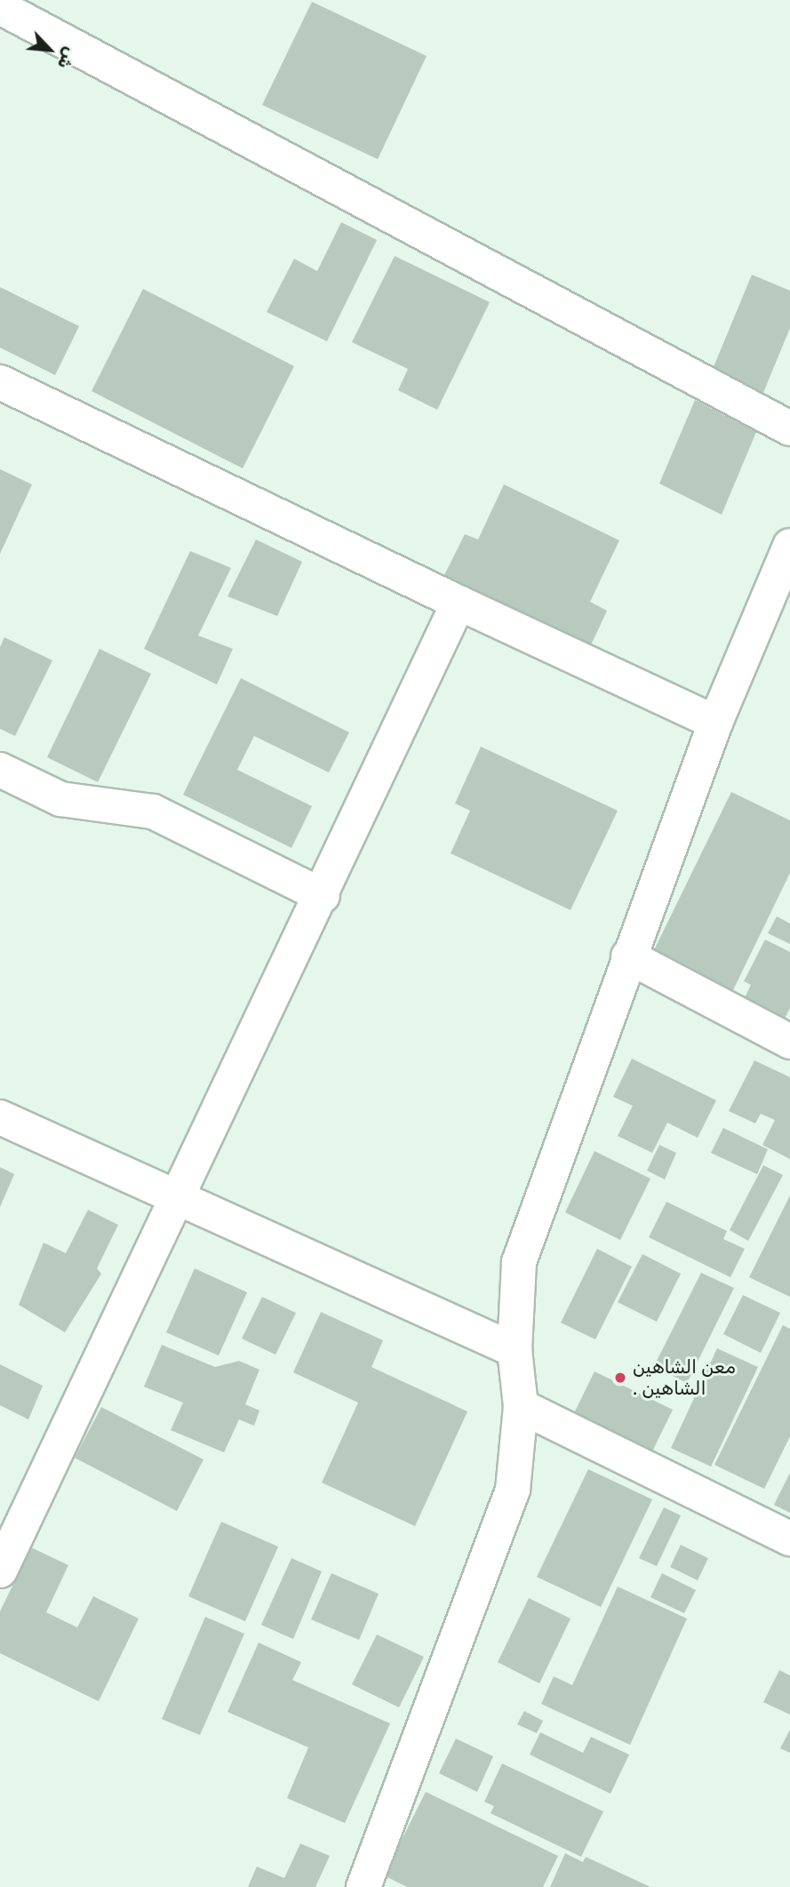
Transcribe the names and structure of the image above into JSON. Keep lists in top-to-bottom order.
{
  "places": ["معن الشاهين . الشاهين"],
  "north": "bottom right"
}
